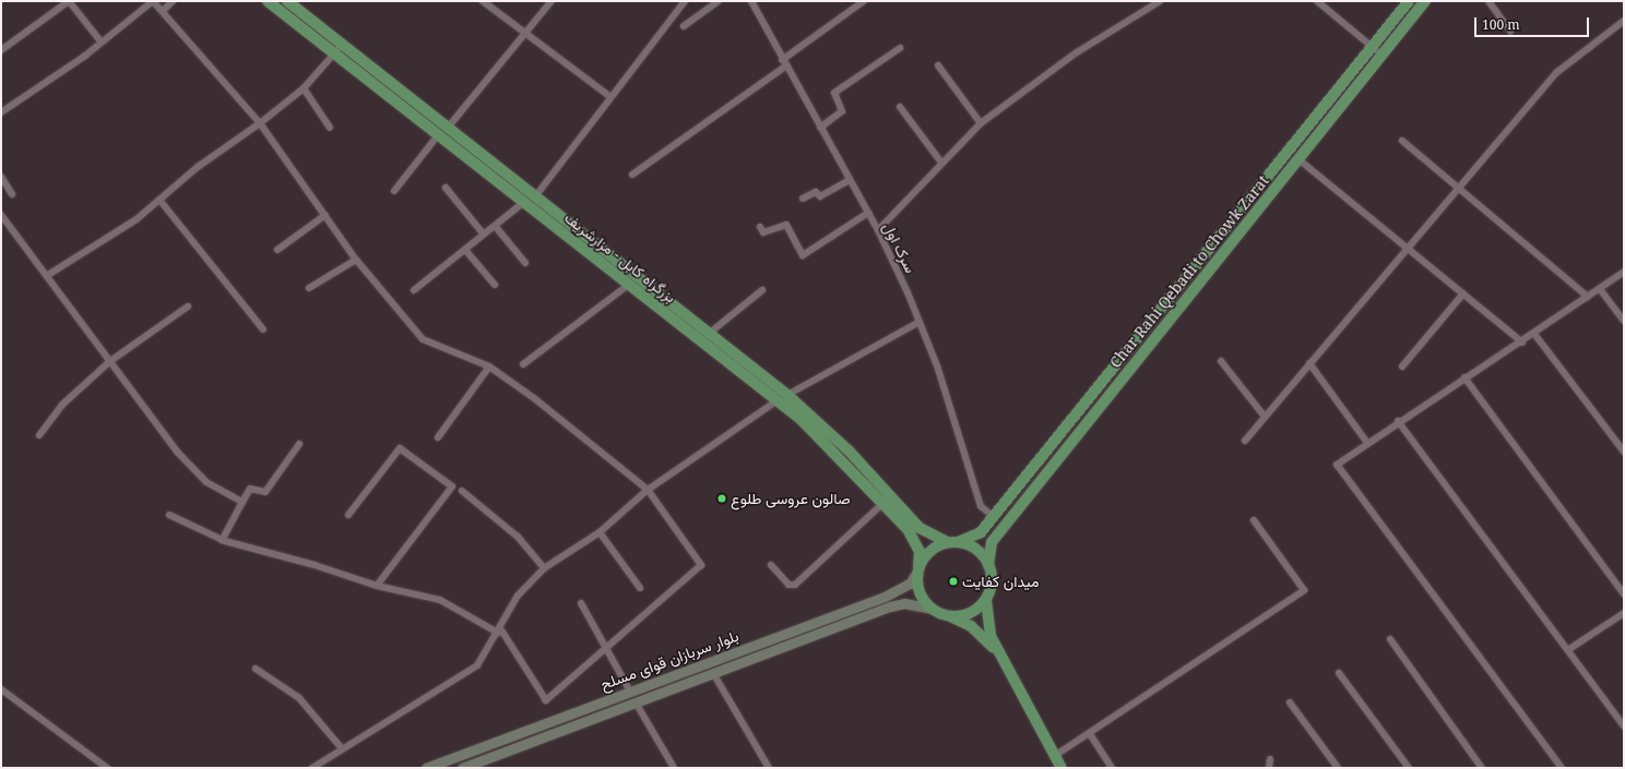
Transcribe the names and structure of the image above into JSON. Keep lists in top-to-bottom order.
{
  "streets": {
    "highway": ["بزرگراه کابل - مزارشریف", "Char Rahi Qebadi to Chowk Zarat"],
    "main road": ["بلوار سربازان قوای مسلح"],
    "street": ["سرک اول"]
  },
  "crossings": [
    ["سرک اول", "Char Rahi Qebadi to Chowk Zarat"],
    ["بزرگراه کابل - مزارشریف", "Char Rahi Qebadi to Chowk Zarat"],
    ["بزرگراه کابل - مزارشریف", "بلوار سربازان قوای مسلح"],
    ["Char Rahi Qebadi to Chowk Zarat", "بلوار سربازان قوای مسلح"]
  ],
  "places": ["صالون عروسی طلوع", "میدان کفایت"],
  "scale_bar": "100 m"
}
